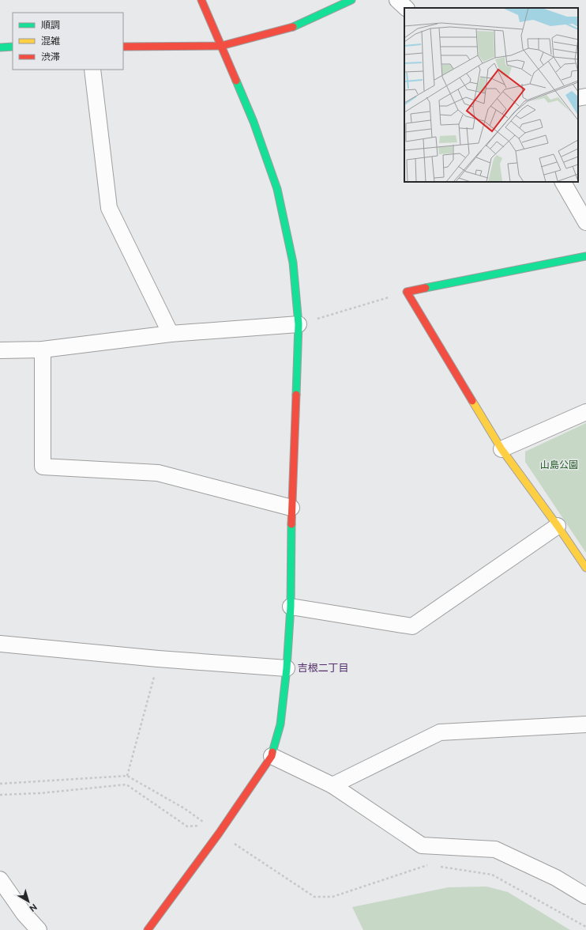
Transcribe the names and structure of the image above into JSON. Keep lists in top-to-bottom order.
{
  "districts": ["吉根二丁目"],
  "parks": ["山島公園"],
  "legend": ["順調", "混雑", "渋滞"],
  "north": "bottom right"
}
